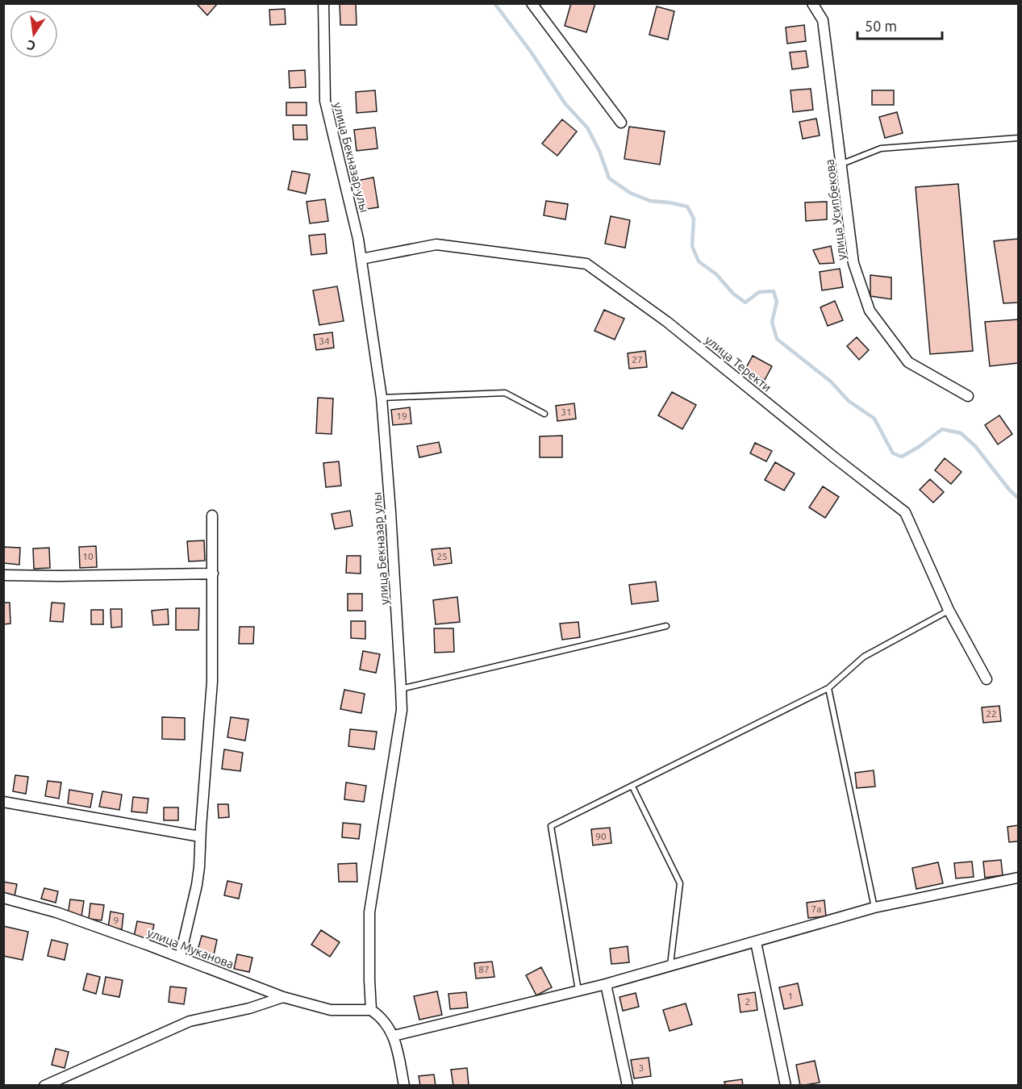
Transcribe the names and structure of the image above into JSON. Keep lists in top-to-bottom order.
{
  "streets": {
    "street": [
      "улица Бекназар улы",
      "улица Усипбекова",
      "улица Теректи",
      "улица Муканова"
    ]
  },
  "crossings": [
    ["улица Бекназар улы", "улица Теректи"],
    ["улица Бекназар улы", "улица Муканова"]
  ],
  "house_numbers": [
    "34",
    "27",
    "31",
    "19",
    "10",
    "25",
    "22",
    "90",
    "7а",
    "9",
    "87",
    "1",
    "2",
    "3"
  ],
  "scale_bar": "50 m",
  "north": "bottom"
}
